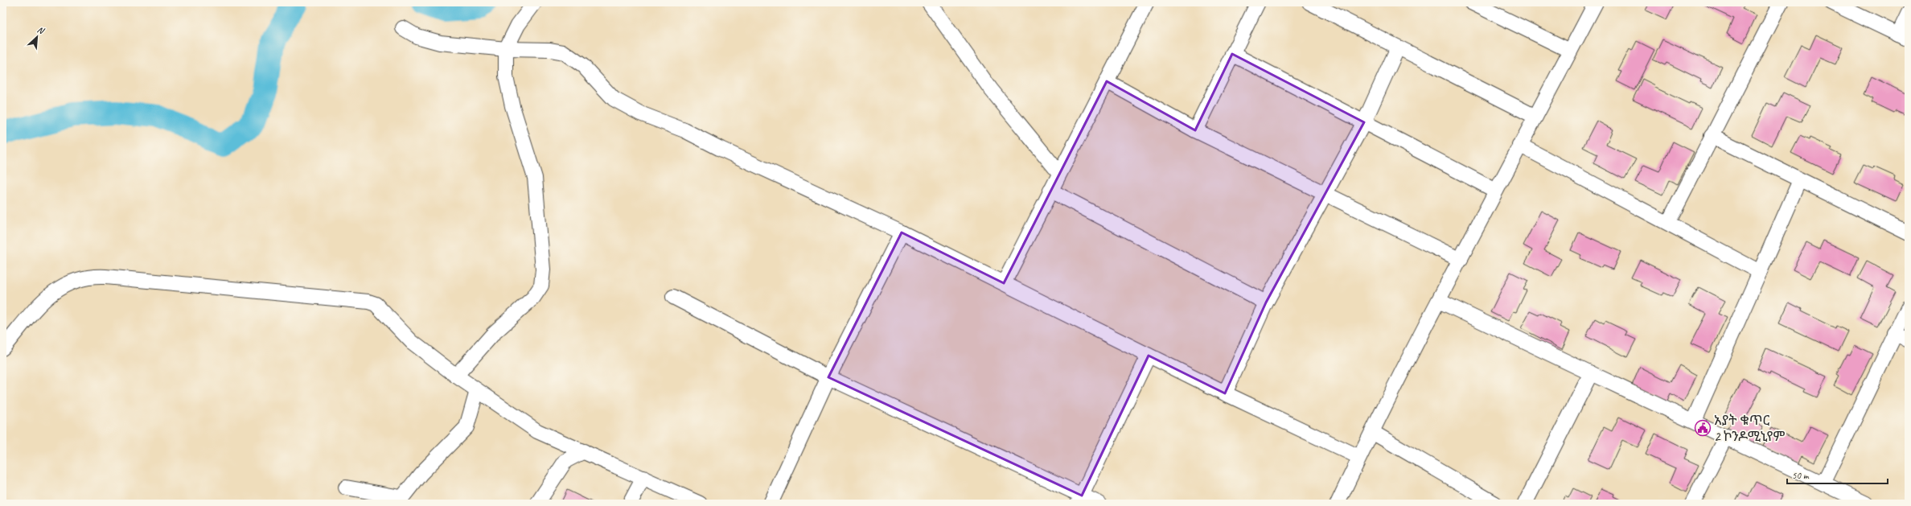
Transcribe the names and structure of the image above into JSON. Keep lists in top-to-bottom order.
{
  "places": {
    "public building": ["አያት ቁጥር 2 ኮንዶሚኒየም"]
  },
  "scale_bar": "50 m",
  "north": "top right"
}
